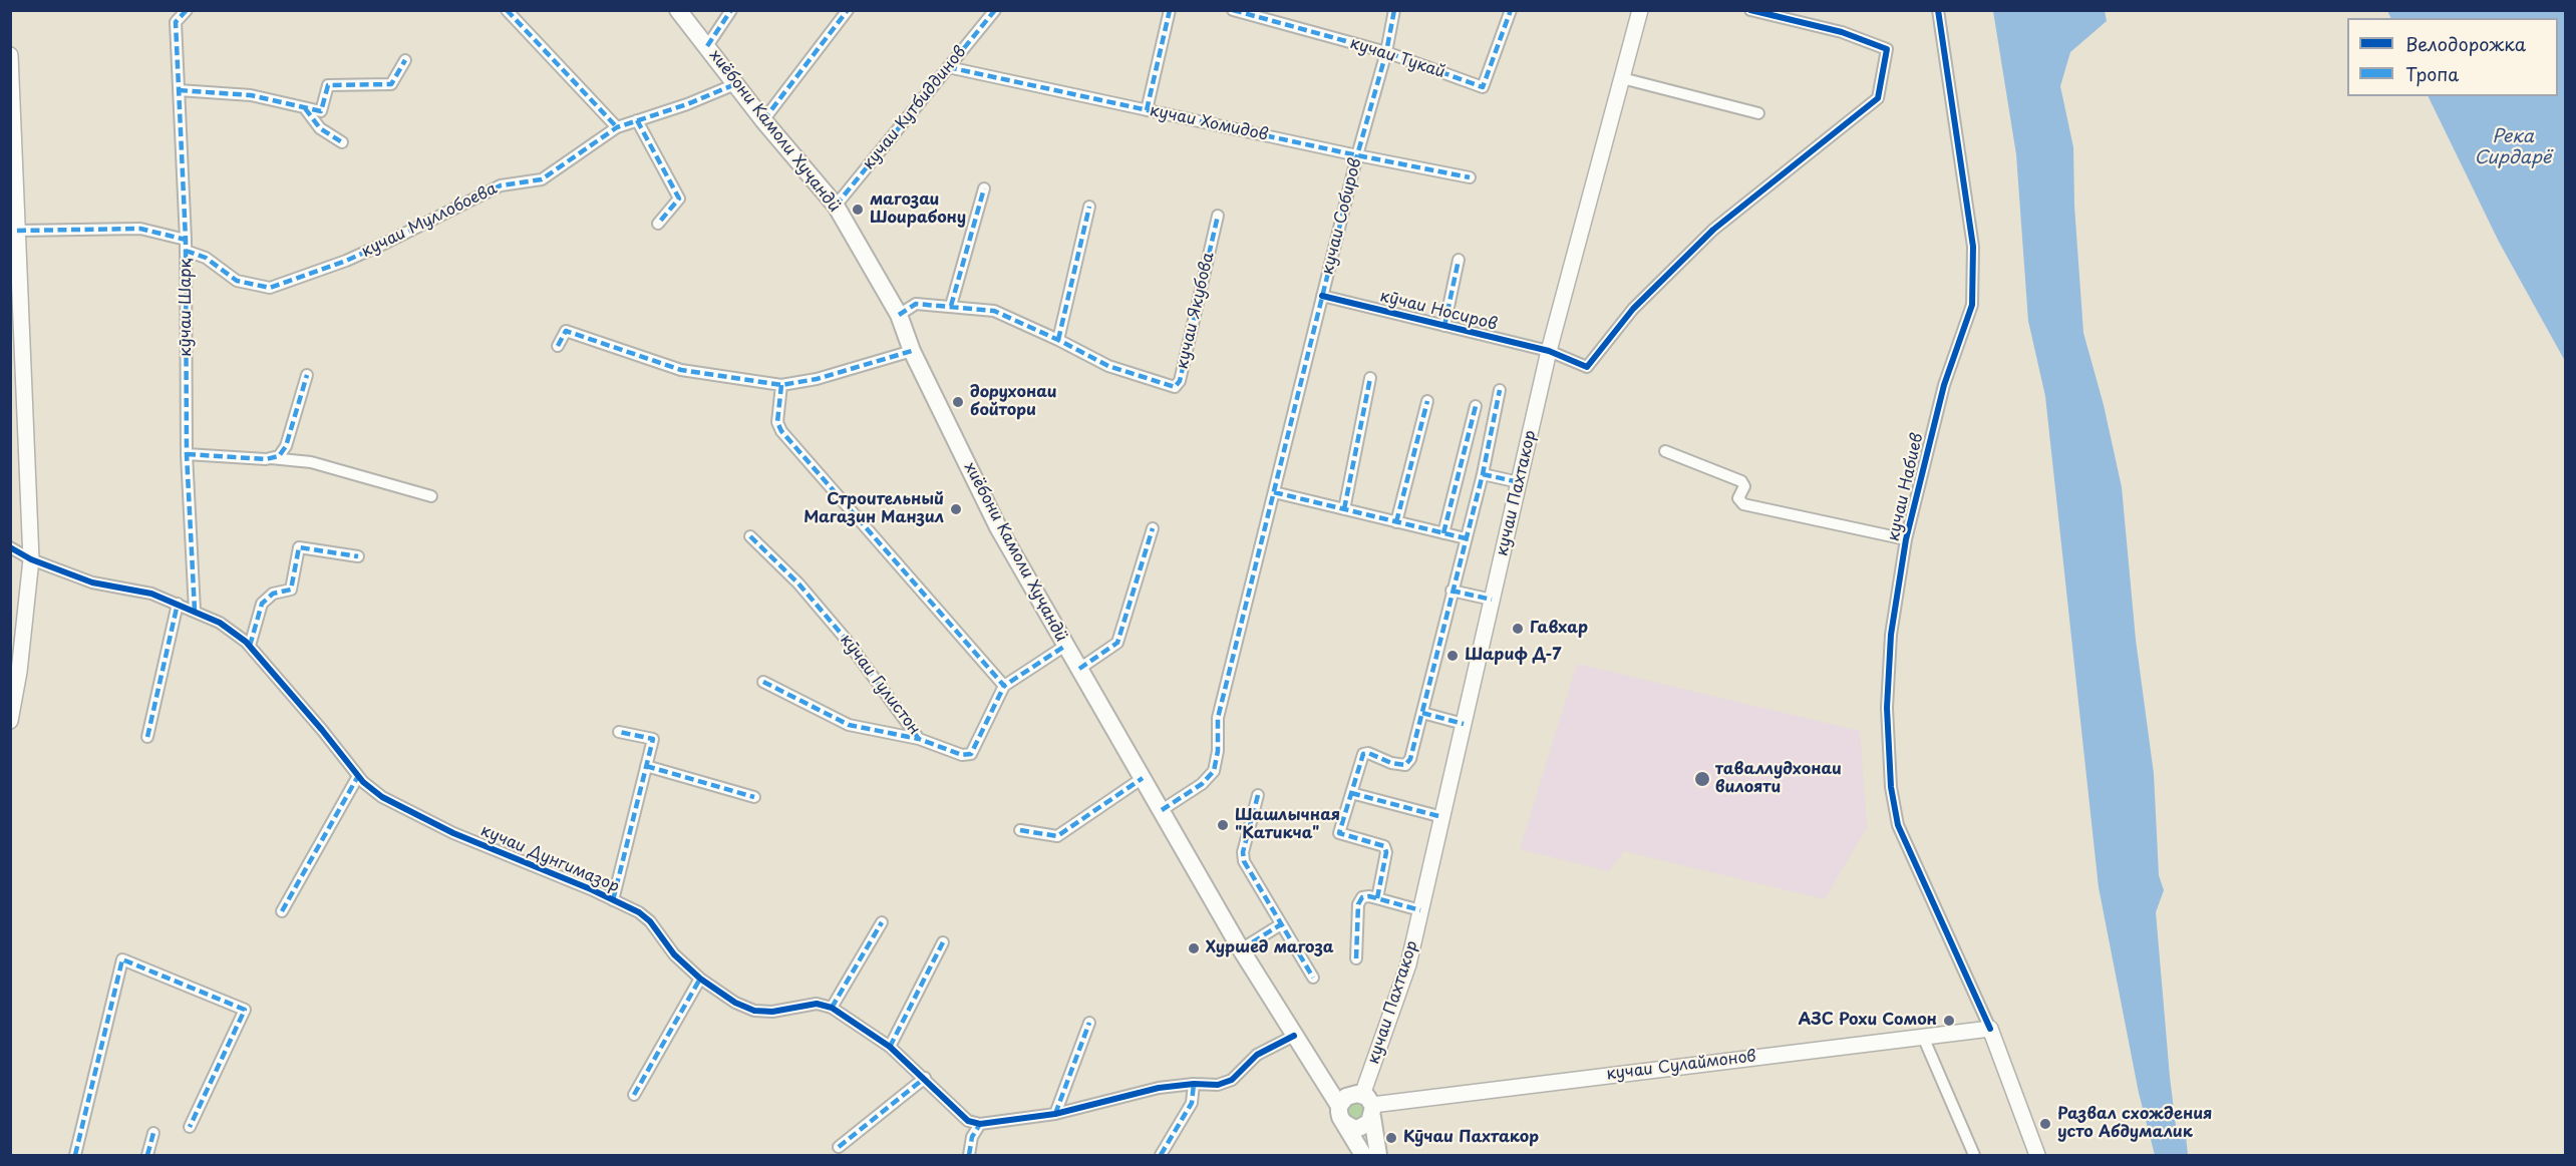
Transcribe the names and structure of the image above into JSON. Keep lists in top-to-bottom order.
{
  "streets": {
    "main road": [
      "хиёбони Камоли Хуҷандӣ",
      "кучаи Набиев",
      "кучаи Пахтакор",
      "кучаи Сулаймонов"
    ],
    "street": [
      "кучаи Тукай",
      "кучаи Кутбиддинов",
      "кучаи Хомидов",
      "кучаи Собиров",
      "кучаи Муллобоева",
      "кӯчаи Шарқ",
      "кучаи Якубова",
      "кӯчаи Носиров",
      "кӯчаи Гулистон",
      "кучаи Дунгимазор"
    ]
  },
  "crossings": [
    ["кучаи Тукай", "кучаи Собиров"],
    ["кучаи Кутбиддинов", "кучаи Хомидов"],
    ["кучаи Кутбиддинов", "хиёбони Камоли Хуҷандӣ"],
    ["кучаи Хомидов", "кучаи Собиров"],
    ["хиёбони Камоли Хуҷандӣ", "кучаи Собиров"],
    ["хиёбони Камоли Хуҷандӣ", "кучаи Муллобоева"],
    ["хиёбони Камоли Хуҷандӣ", "кучаи Якубова"],
    ["кучаи Собиров", "кӯчаи Носиров"],
    ["кучаи Муллобоева", "кӯчаи Шарқ"],
    ["кӯчаи Шарқ", "кучаи Дунгимазор"],
    ["кӯчаи Носиров", "кучаи Пахтакор"],
    ["кучаи Набиев", "кучаи Сулаймонов"],
    ["кучаи Пахтакор", "кучаи Сулаймонов"]
  ],
  "water": ["Река Сирдарё"],
  "places": [
    "магозаи Шоирабону",
    "дорухонаи бойтори",
    "Строительный Магазин Манзил",
    "Гавхар",
    "Шариф Д-7",
    "таваллудхонаи вилояти",
    "Шашлычная \"Катикча\"",
    "Хуршед магоза",
    "АЗС Рохи Сомон",
    "Развал схождения усто Абдумалик",
    "Кӯчаи Пахтакор"
  ],
  "legend": ["Велодорожка", "Тропа"]
}
